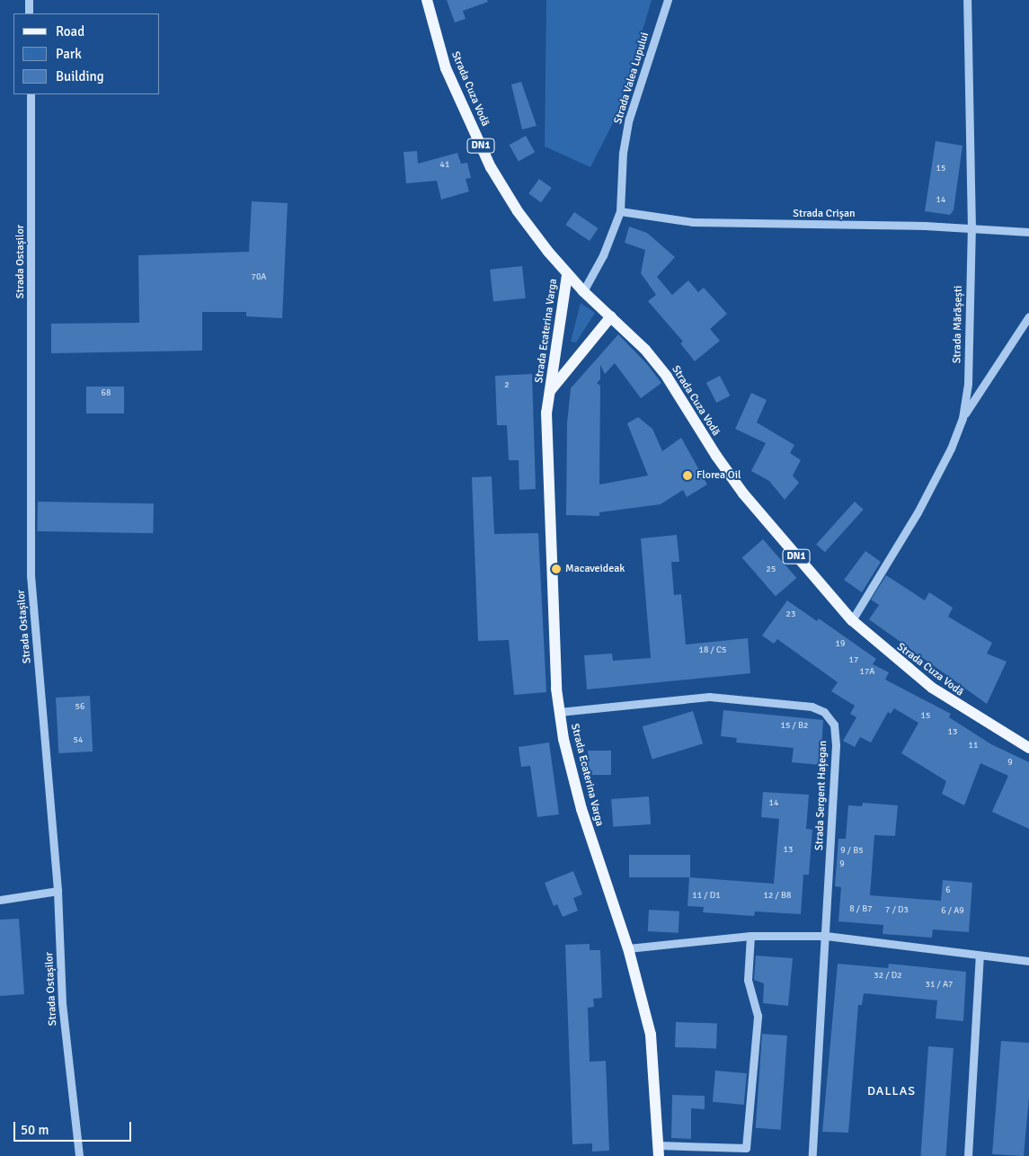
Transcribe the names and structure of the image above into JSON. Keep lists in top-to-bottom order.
{
  "streets": {
    "main road": ["Strada Cuza Vodă", "DN1", "Strada Ecaterina Varga"],
    "street": [
      "Strada Valea Lupului",
      "Strada Crișan",
      "Strada Ostașilor",
      "Strada Mărășești",
      "Strada Sergent Hațegan"
    ]
  },
  "crossings": [
    ["Strada Valea Lupului", "Strada Cuza Vodă"],
    ["Strada Valea Lupului", "Strada Crișan"],
    ["Strada Cuza Vodă", "Strada Mărășești"],
    ["Strada Cuza Vodă", "Strada Ecaterina Varga"],
    ["Strada Crișan", "Strada Mărășești"],
    ["Strada Ecaterina Varga", "Strada Sergent Hațegan"]
  ],
  "districts": ["DALLAS"],
  "places": ["Florea Oil", "Macaveideak"],
  "house_numbers": [
    "41",
    "15",
    "14",
    "70A",
    "2",
    "68",
    "25",
    "23",
    "19",
    "18 / C5",
    "17",
    "17A",
    "56",
    "15",
    "15 / B2",
    "13",
    "54",
    "11",
    "9",
    "14",
    "13",
    "9 / B5",
    "9",
    "6",
    "11 / D1",
    "12 / B8",
    "8 / B7",
    "7 / D3",
    "6 / A9",
    "32 / D2",
    "31 / A7"
  ],
  "legend": ["Road", "Park", "Building"],
  "scale_bar": "50 m"
}
